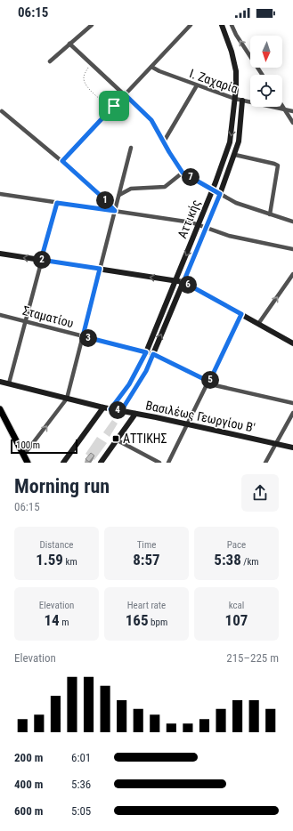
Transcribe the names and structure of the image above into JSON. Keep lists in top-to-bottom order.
{
  "streets": {
    "street": [
      "Ι. Ζαχαρία",
      "Αττικής",
      "Σταματίου",
      "Βασιλέως Γεωργίου Β'"
    ]
  },
  "crossings": [
    ["Ι. Ζαχαρία", "Αττικής"],
    ["Αττικής", "Σταματίου"],
    ["Αττικής", "Βασιλέως Γεωργίου Β'"]
  ],
  "places": {
    "transit": ["ΑΤΤΙΚΗΣ"]
  },
  "scale_bar": "100 m",
  "north": "bottom",
  "page": {
    "status": "06:15",
    "pins": [
      "7",
      "1",
      "2",
      "6",
      "3",
      "5",
      "4"
    ],
    "scale": "100 m",
    "heading": ["Morning run", "06:15"],
    "stats": [
      ["Distance", "1.59 km"],
      ["Time", "8:57"],
      ["Pace", "5:38 /km"],
      ["Elevation", "14 m"],
      ["Heart rate", "165 bpm"],
      ["kcal", "107"]
    ],
    "chart": ["Elevation", "215–225 m"],
    "list": [
      {
        "name": "200 m",
        "note": "6:01"
      },
      {
        "name": "400 m",
        "note": "5:36"
      },
      {
        "name": "600 m",
        "note": "5:05"
      }
    ]
  }
}
